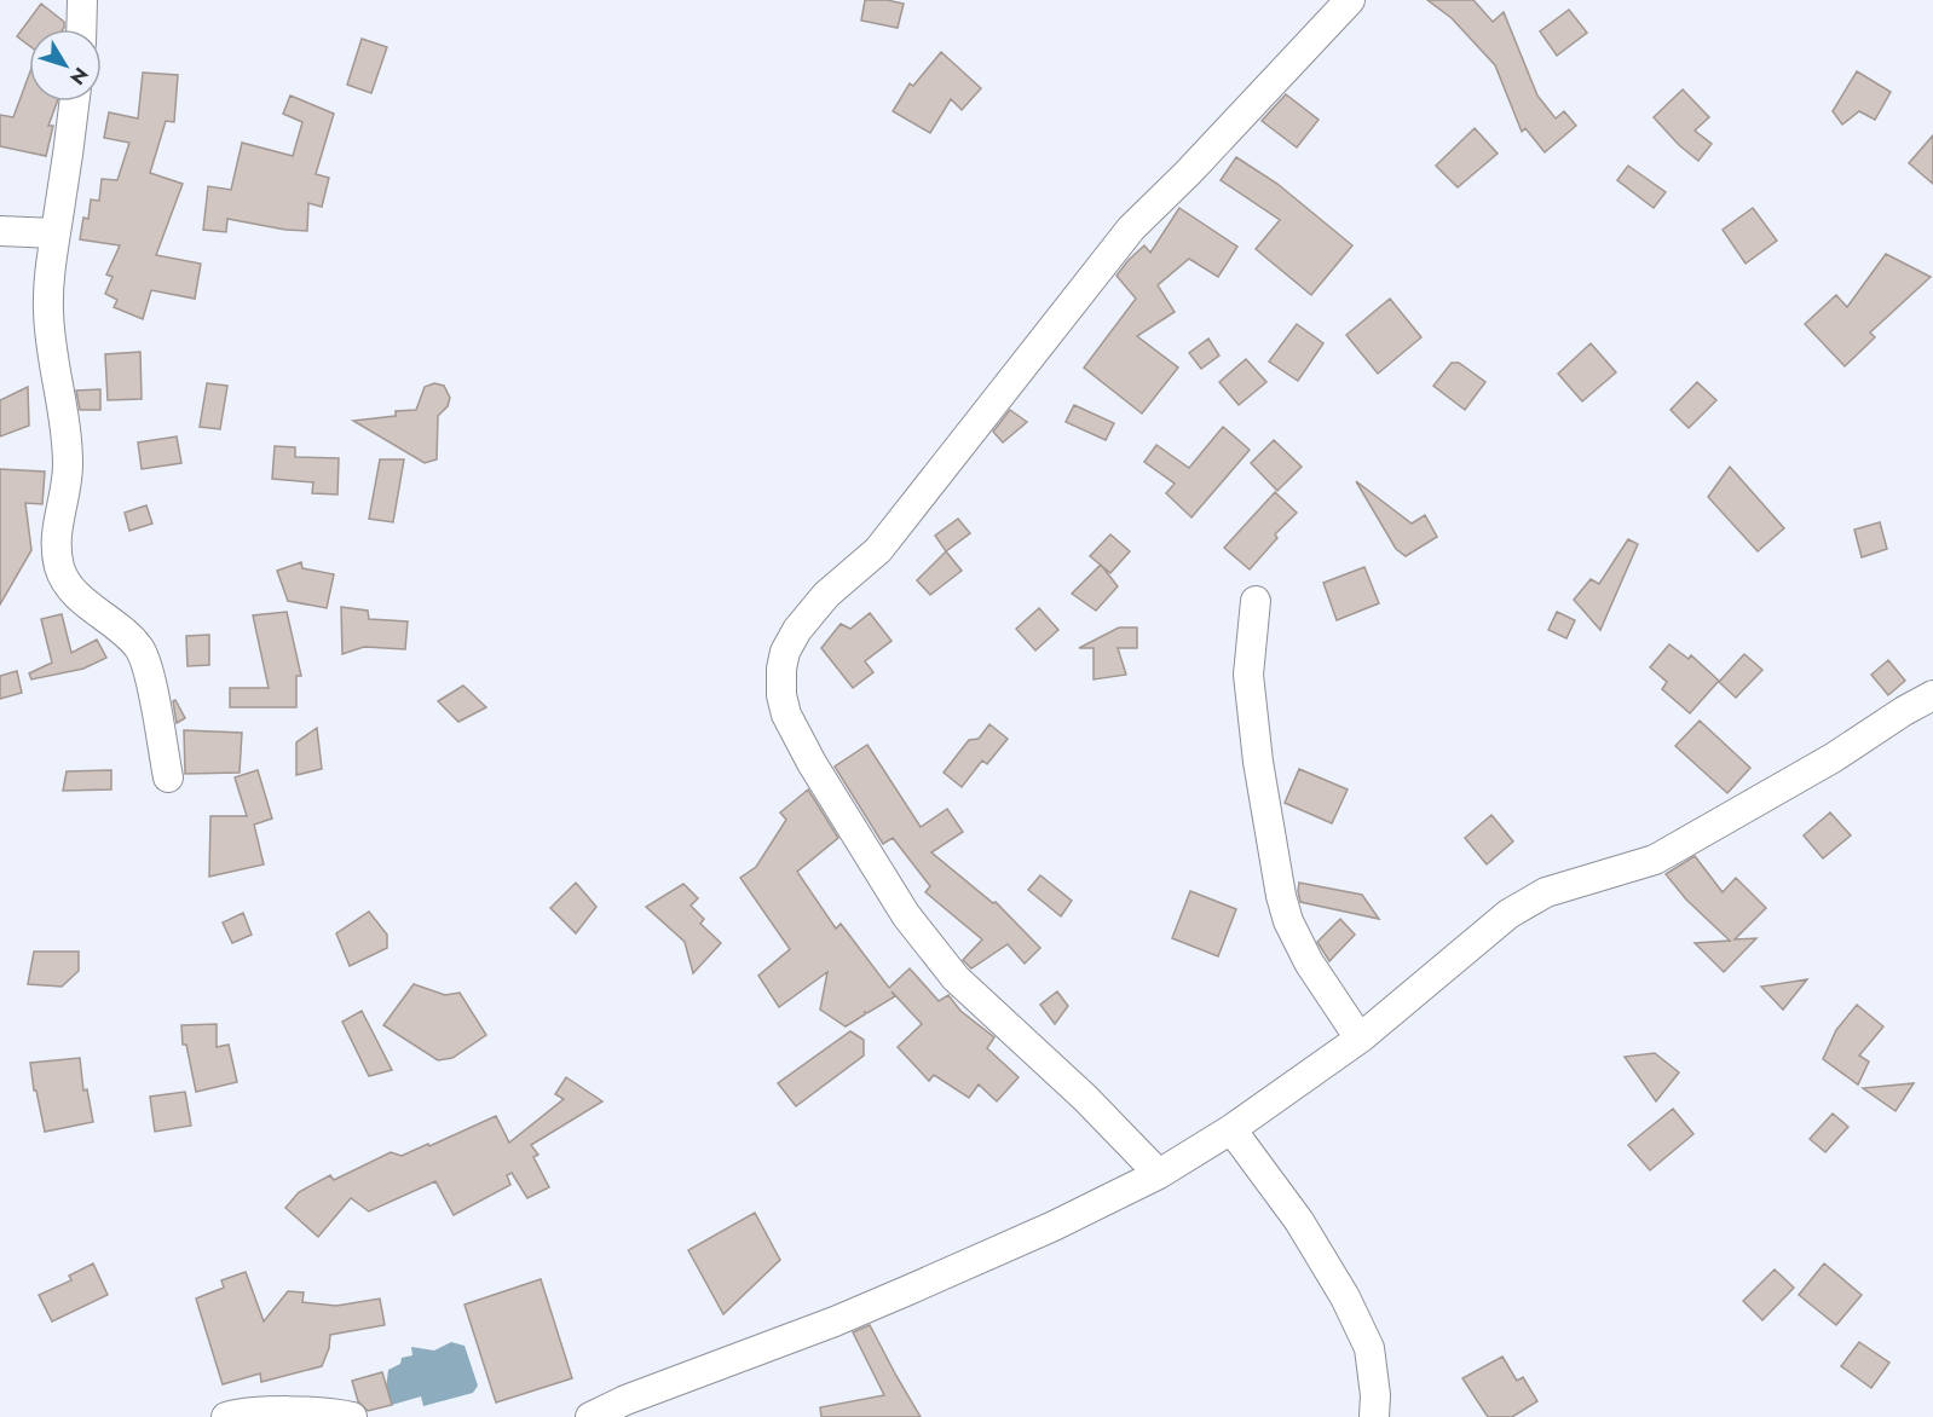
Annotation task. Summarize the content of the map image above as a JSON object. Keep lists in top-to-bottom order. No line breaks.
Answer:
{"north":"bottom right"}
